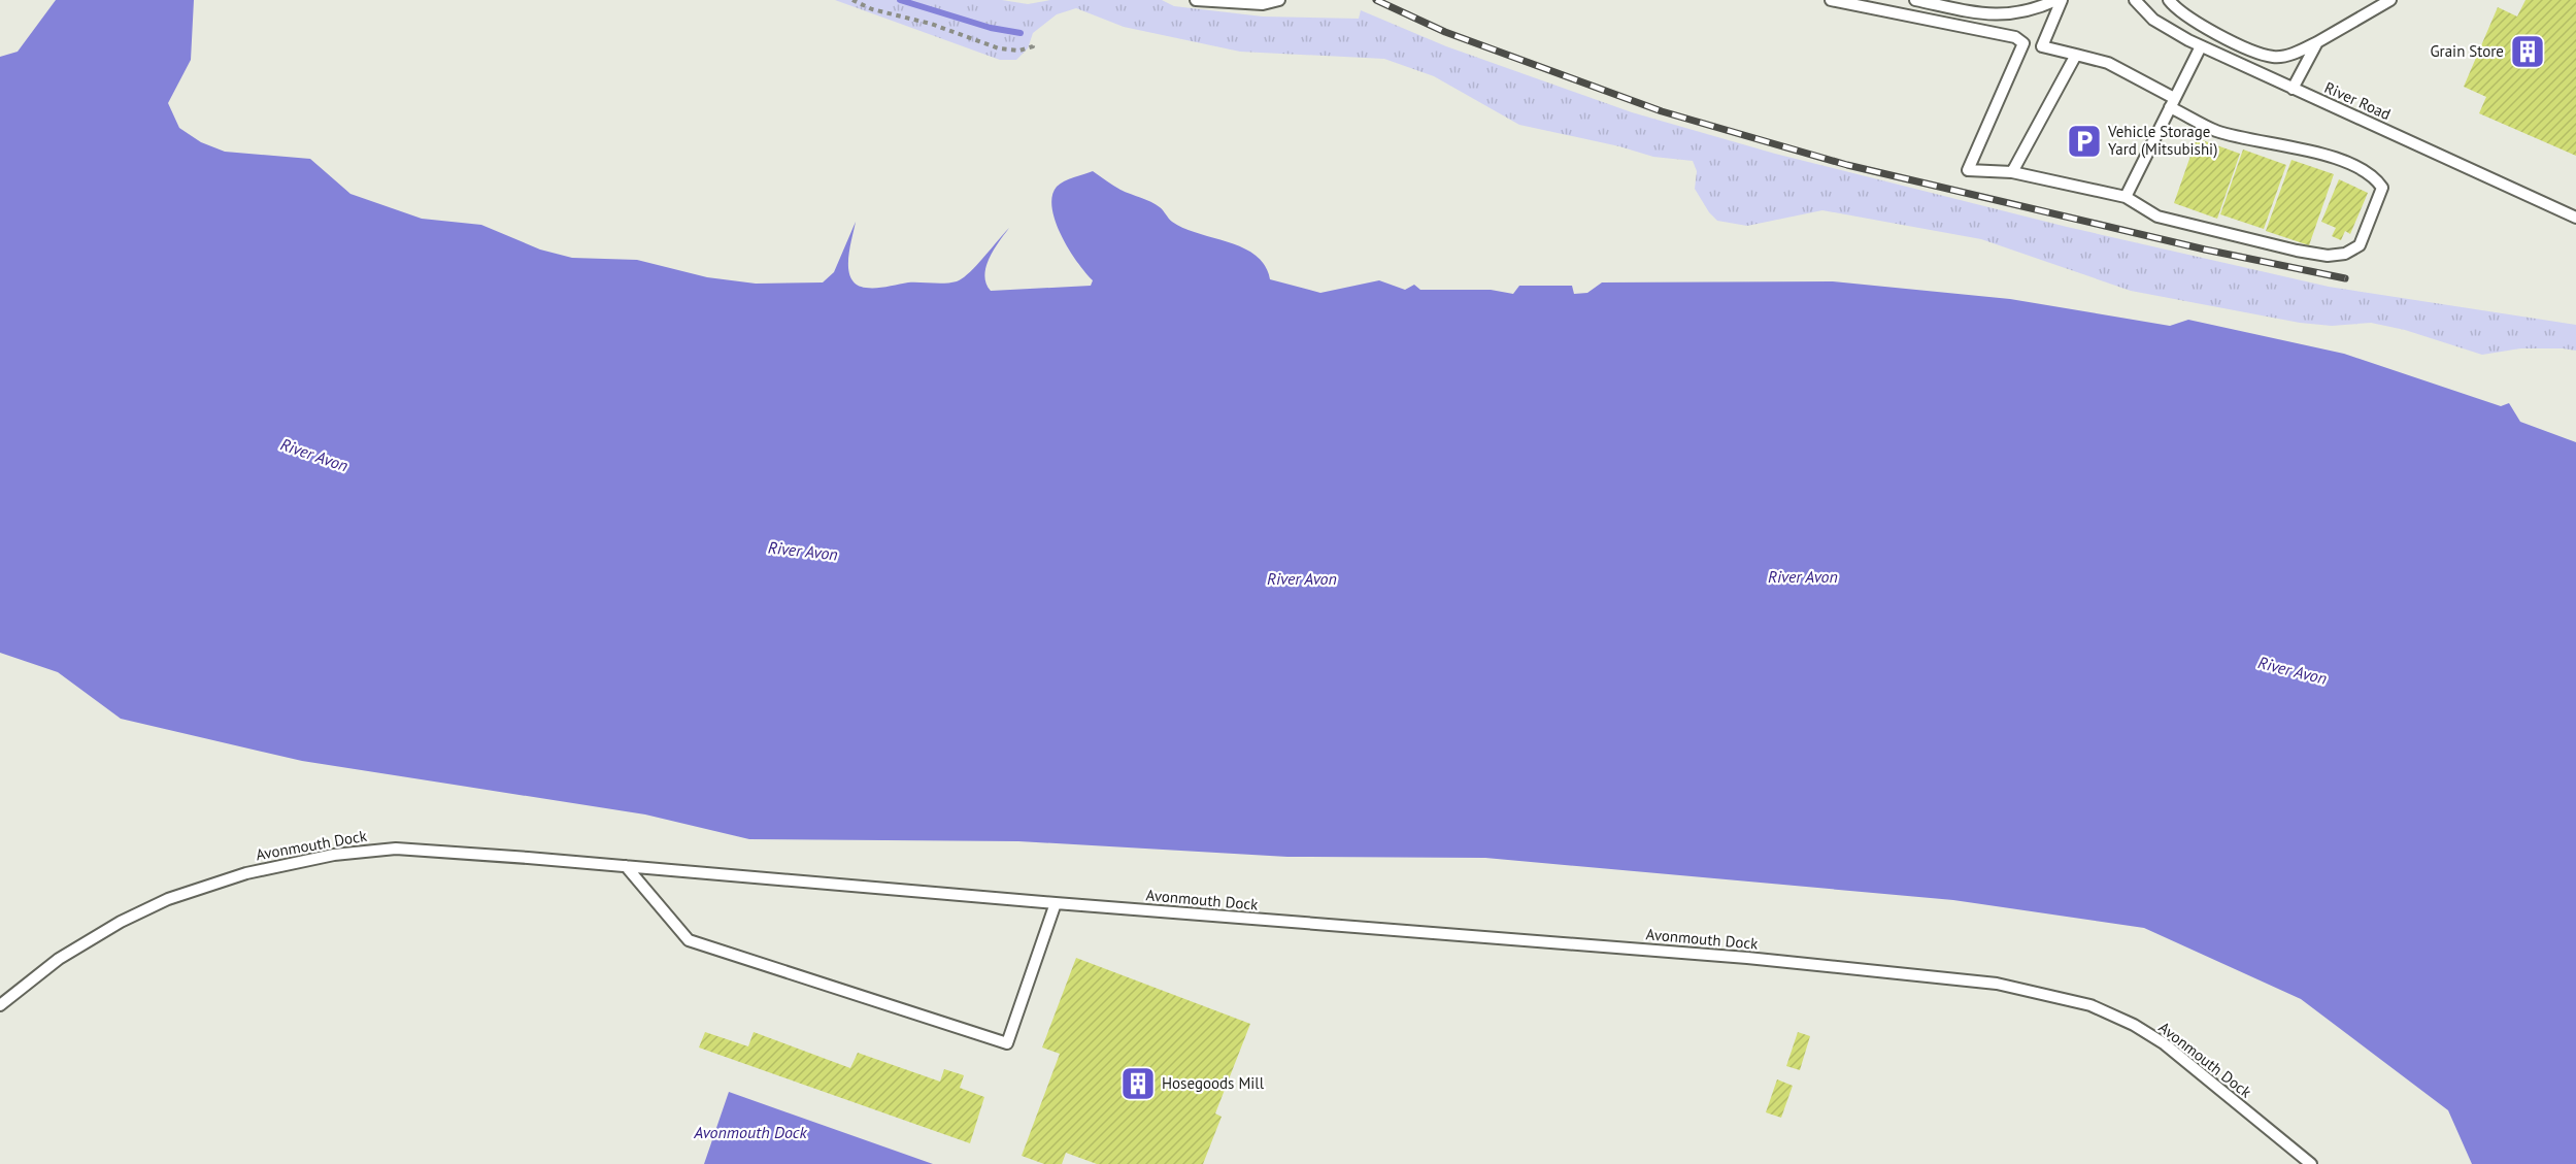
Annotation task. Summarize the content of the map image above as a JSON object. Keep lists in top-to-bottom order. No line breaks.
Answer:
{"streets":{"lane":["River Road","Avonmouth Dock"]},"water":["River Avon","Avonmouth Dock"],"places":{"building":["Grain Store","Hosegoods Mill"],"parking":["Vehicle Storage Yard (Mitsubishi)"]}}
